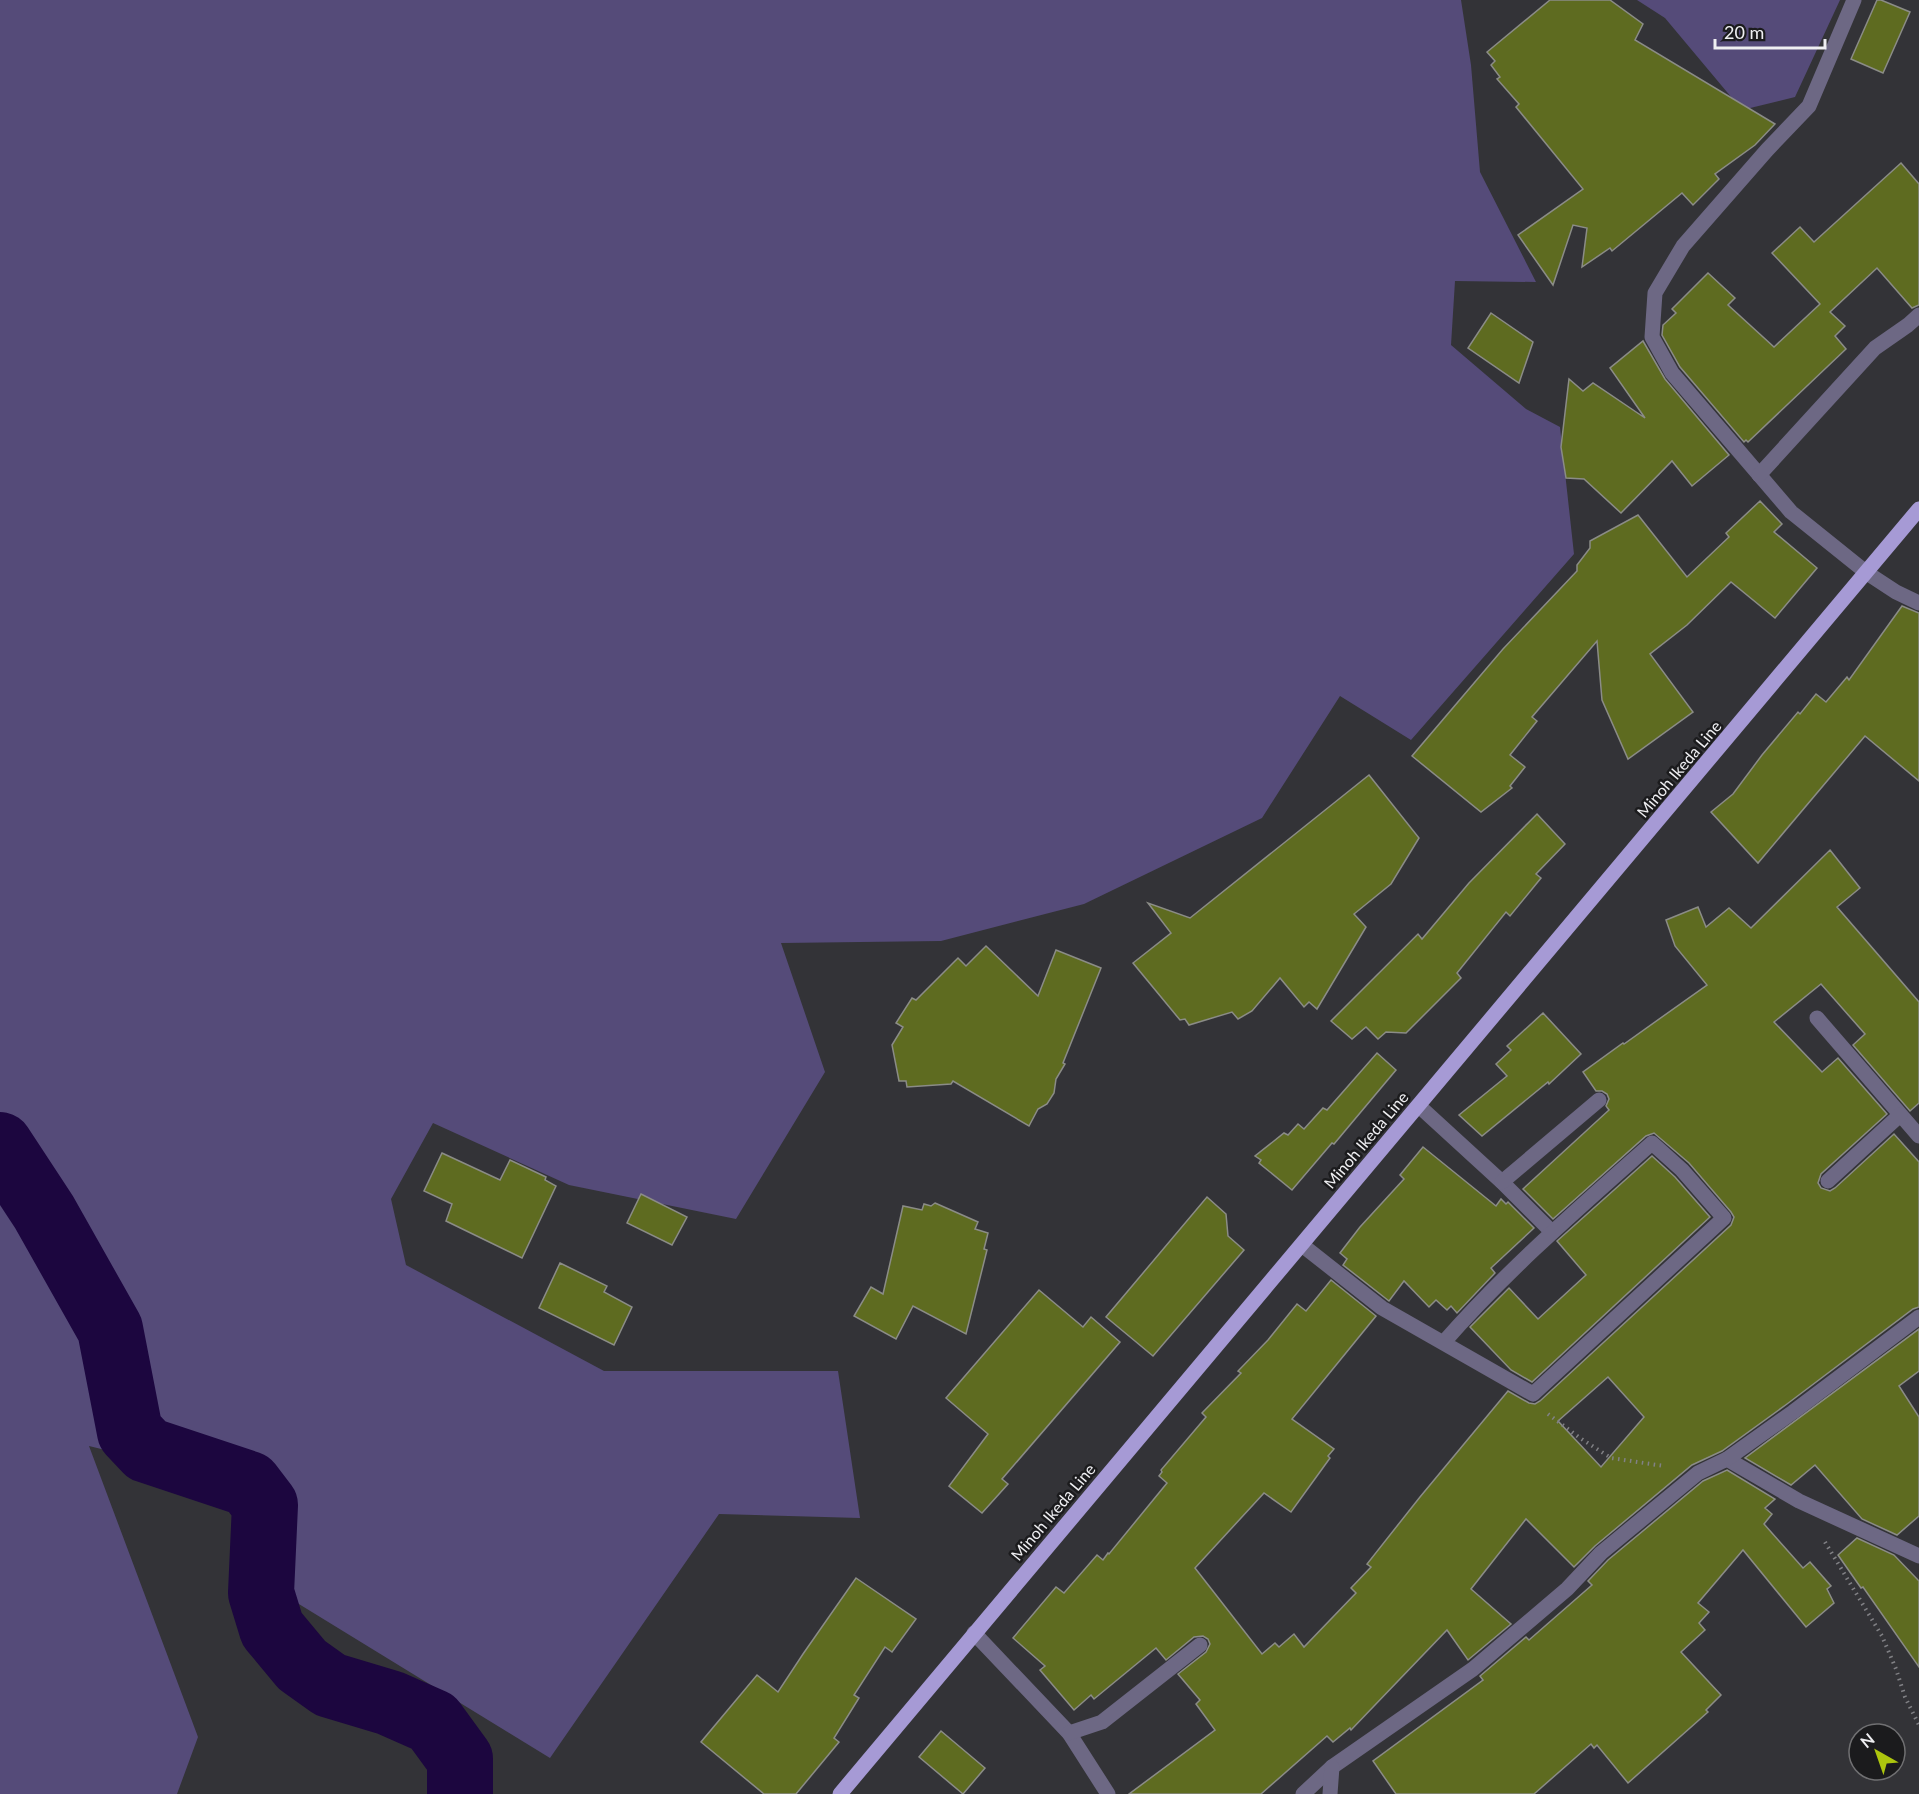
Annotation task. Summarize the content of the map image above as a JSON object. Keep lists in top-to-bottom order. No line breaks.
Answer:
{"streets":{"main road":["Minoh Ikeda Line"]},"scale_bar":"20 m","north":"top left"}
